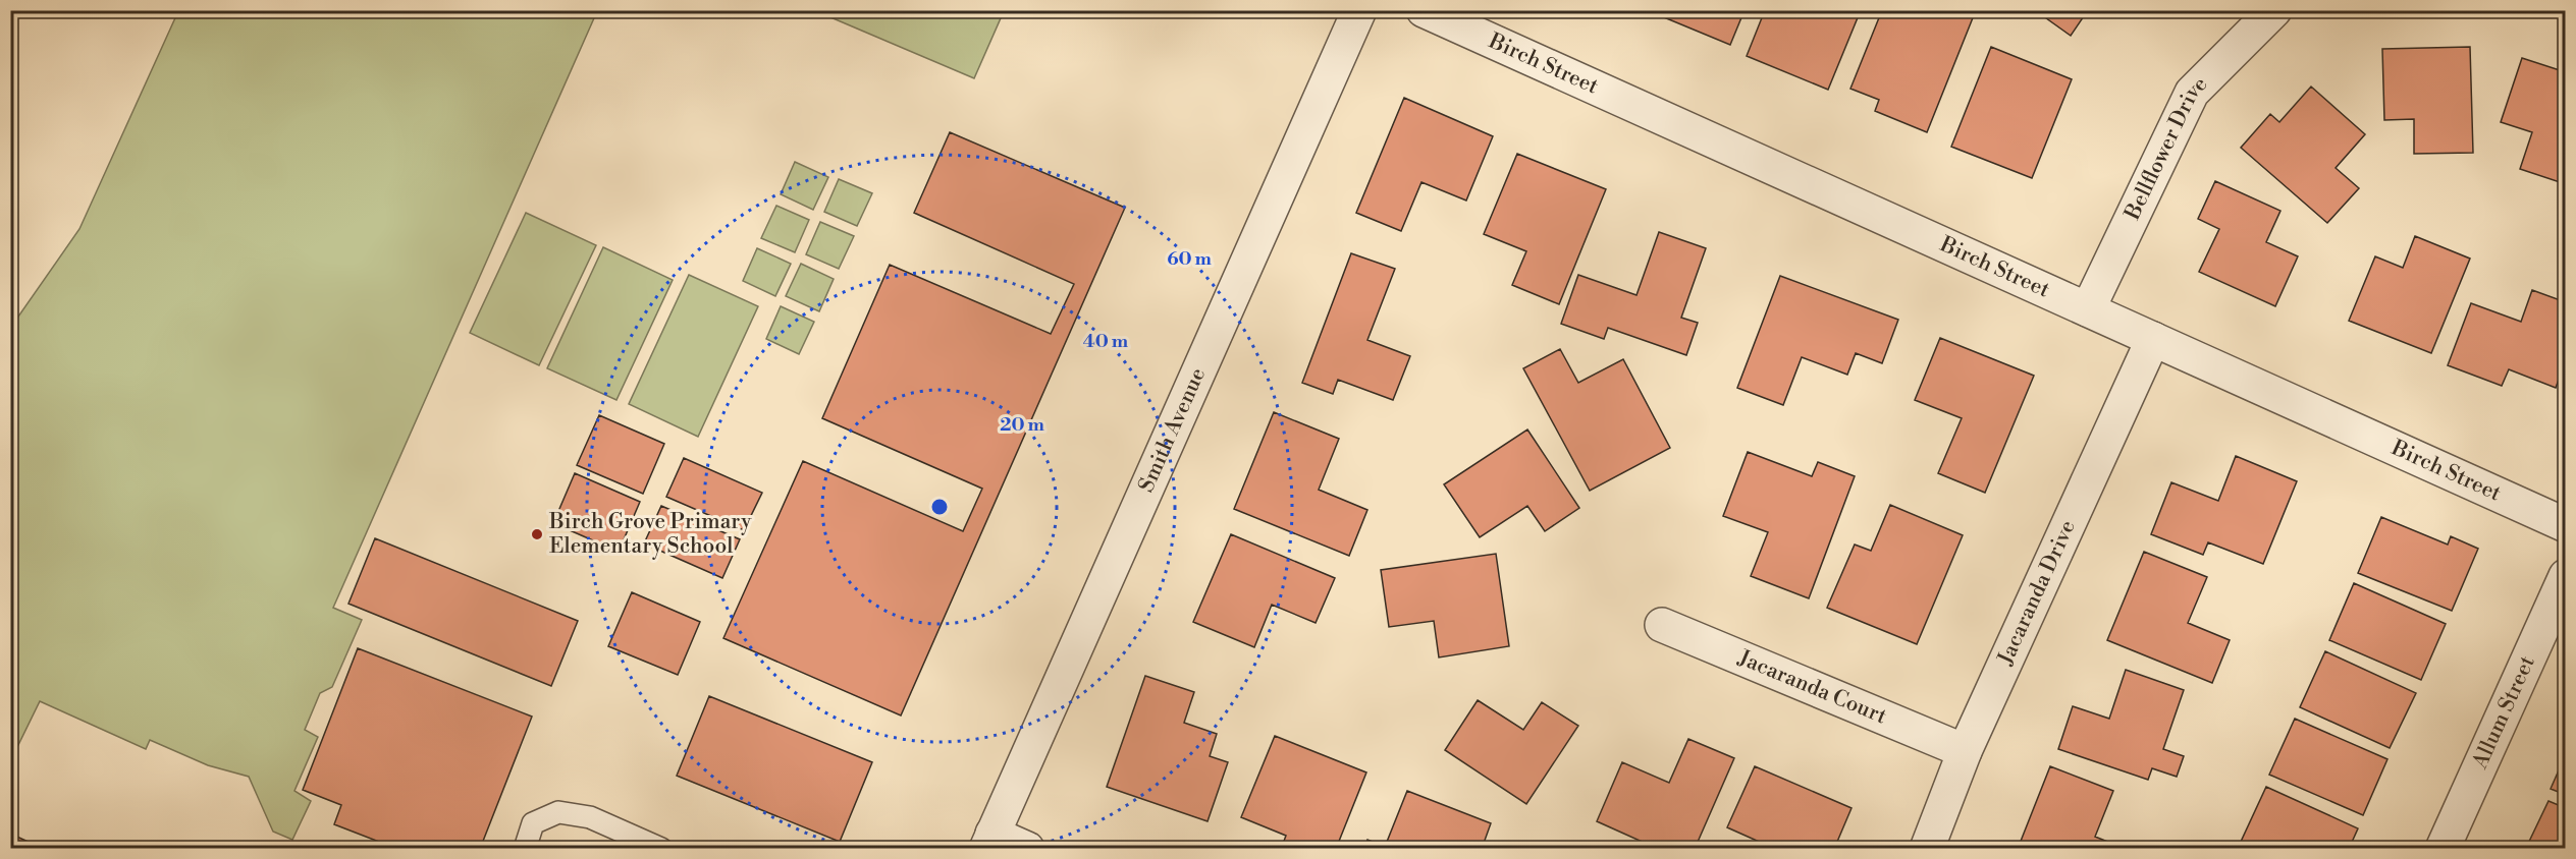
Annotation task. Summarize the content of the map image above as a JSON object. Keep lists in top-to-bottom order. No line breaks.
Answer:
{"streets":{"street":["Birch Street","Bellflower Drive","Smith Avenue","Jacaranda Drive","Jacaranda Court","Allum Street"]},"crossings":[["Birch Street","Bellflower Drive"],["Birch Street","Jacaranda Drive"],["Jacaranda Drive","Jacaranda Court"]],"places":["Birch Grove Primary Elementary School"],"rings":["60 m","40 m","20 m"]}
